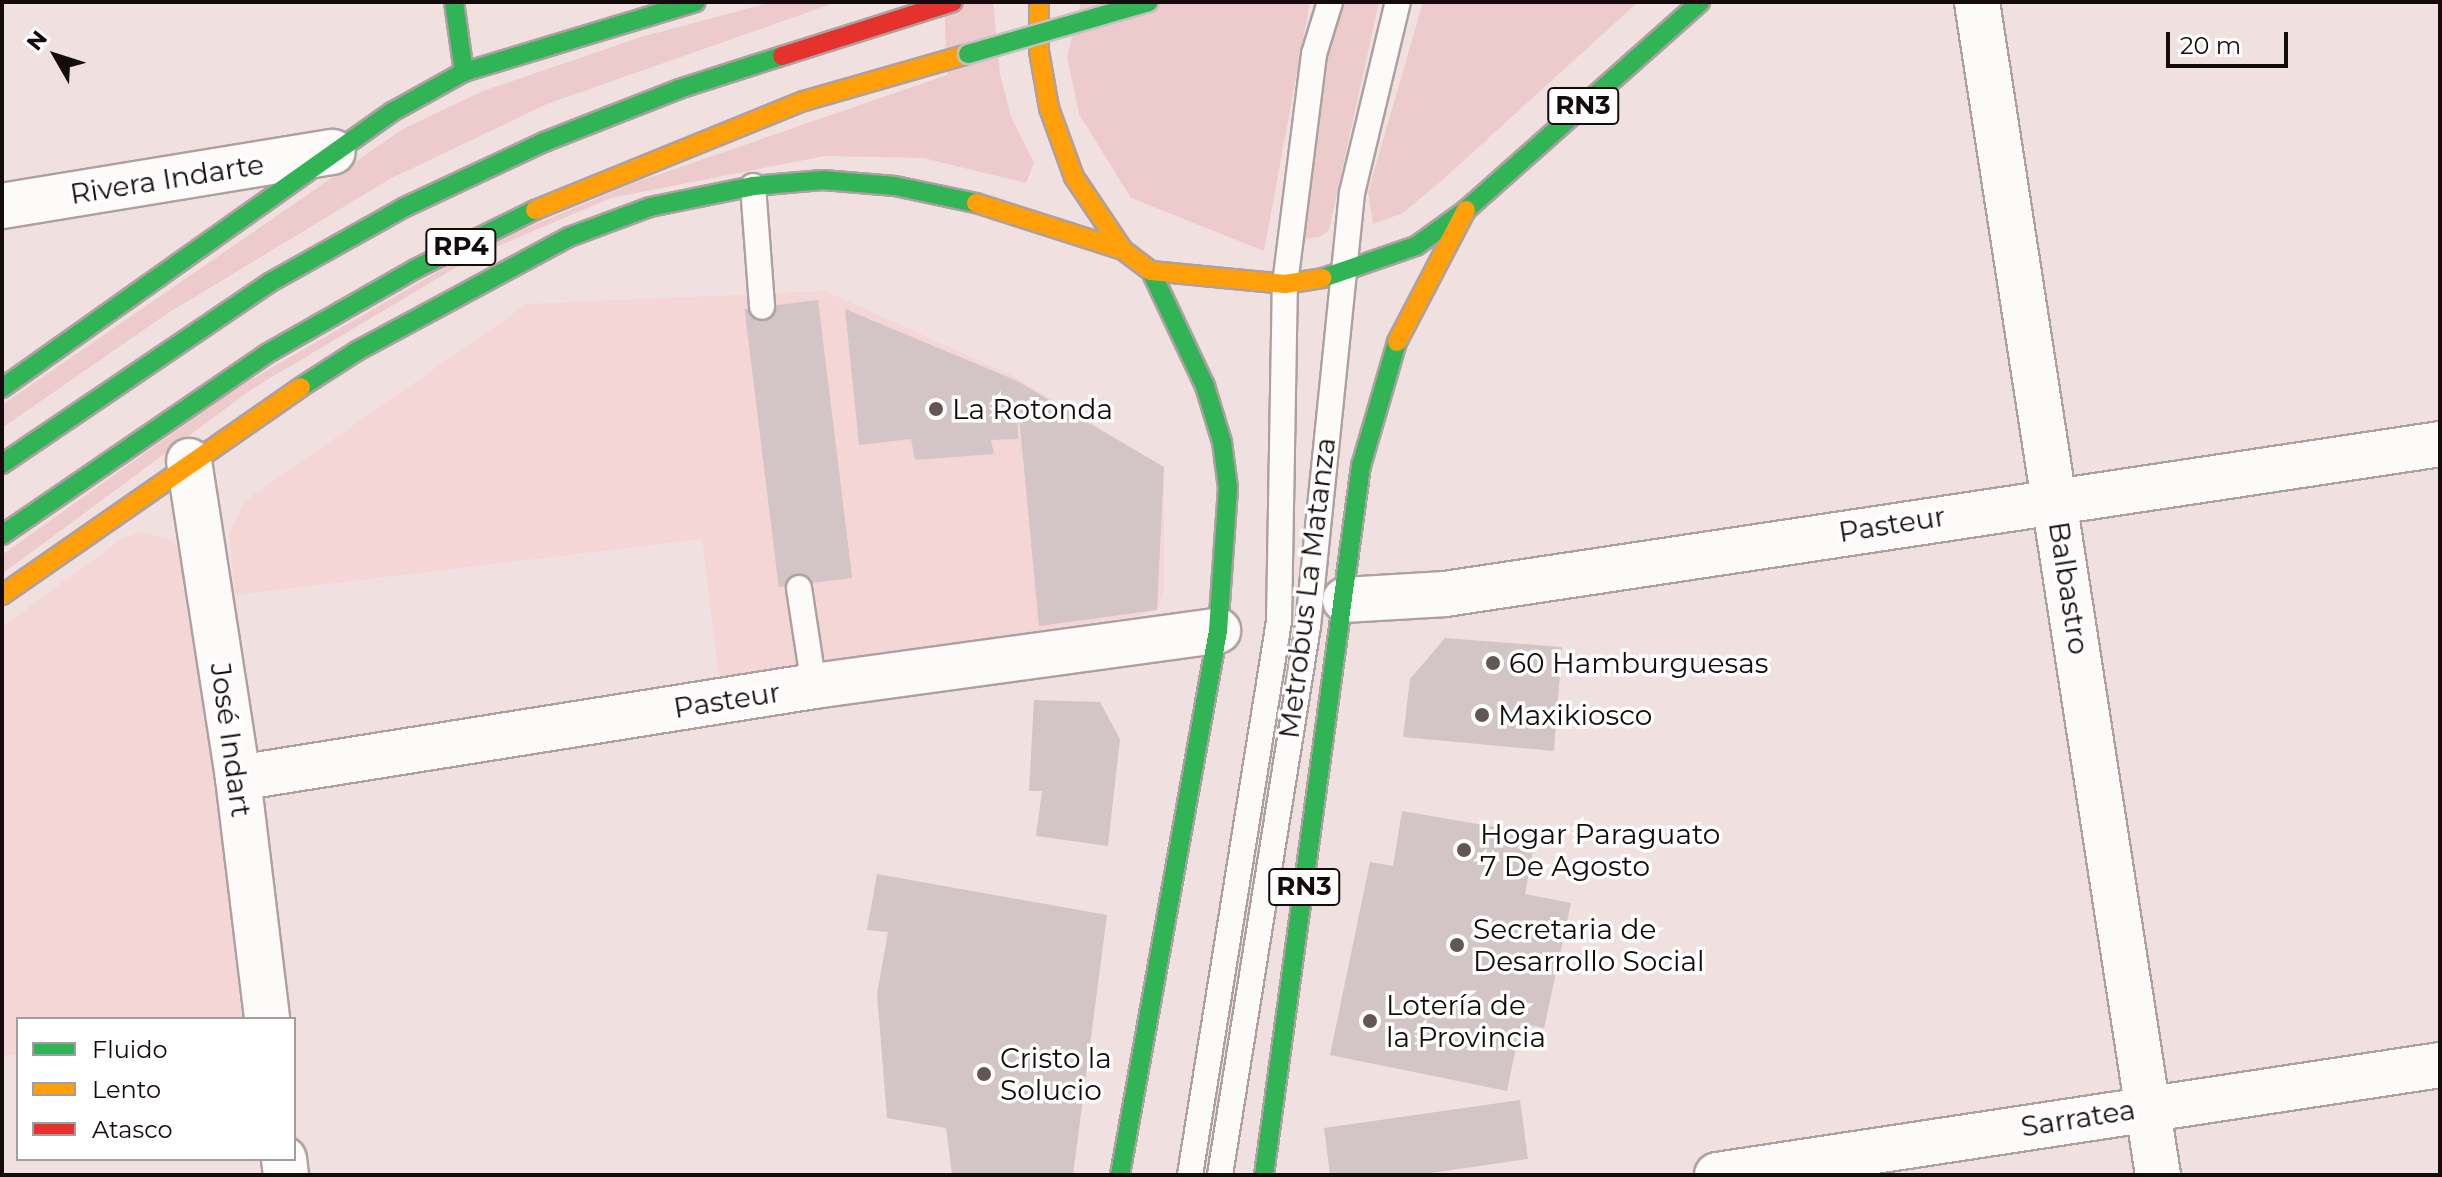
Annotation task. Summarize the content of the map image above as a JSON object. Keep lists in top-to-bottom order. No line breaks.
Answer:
{"streets":{"main road":["RN3","RP4"],"street":["Rivera Indarte","Pasteur","Balbastro","José Indart","Sarratea"],"lane":["Metrobus La Matanza"]},"crossings":[["RN3","Pasteur"],["RN3","Metrobus La Matanza"],["Pasteur","Balbastro"],["Pasteur","José Indart"],["Balbastro","Sarratea"]],"places":["La Rotonda","60 Hamburguesas","Maxikiosco","Hogar Paraguato 7 De Agosto","Secretaria de Desarrollo Social","Lotería de la Provincia","Cristo la Solucio"],"legend":["Fluido","Lento","Atasco"],"scale_bar":"20 m","north":"top left"}
